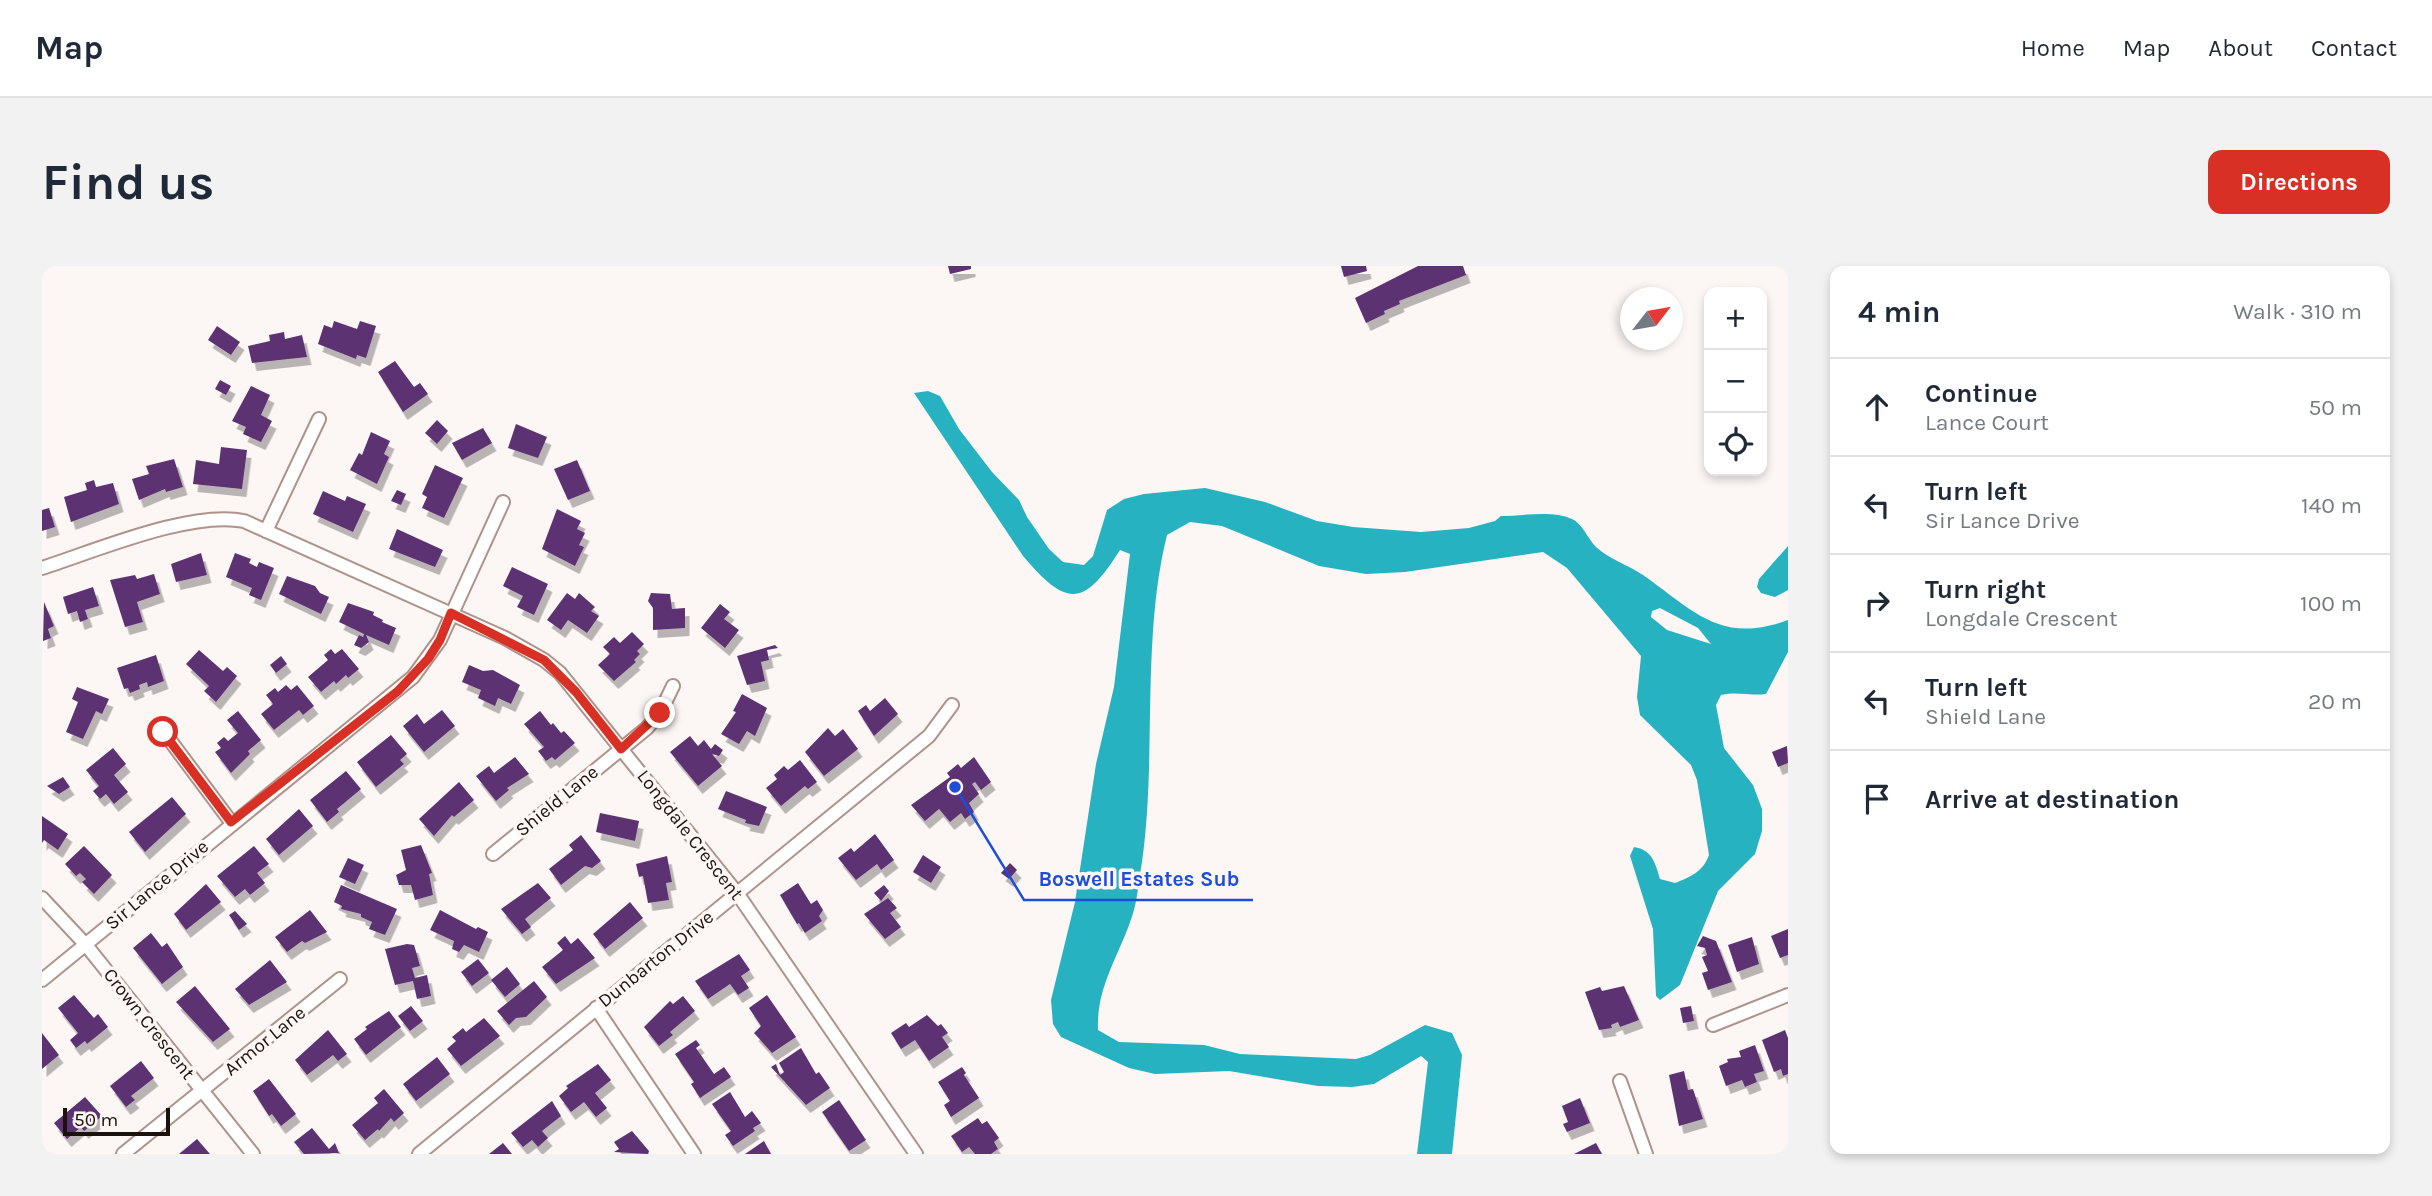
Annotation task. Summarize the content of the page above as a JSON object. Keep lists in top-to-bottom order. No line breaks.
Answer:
{"streets":{"street":["Shield Lane","Longdale Crescent","Sir Lance Drive","Dunbarton Drive","Crown Crescent","Armor Lane"]},"crossings":[["Shield Lane","Longdale Crescent"],["Longdale Crescent","Sir Lance Drive"],["Longdale Crescent","Dunbarton Drive"],["Sir Lance Drive","Crown Crescent"],["Crown Crescent","Armor Lane"]],"places":["Boswell Estates Sub"],"scale_bar":"50 m","north":"top right","page":{"header":"Map","nav":["Home","Map","About","Contact"],"buttons":"Directions","title":"Find us","heading":["4 min","Walk · 310 m"],"map_buttons":["+","−"],"list":[["Continue","Lance Court","50 m"],["Turn left","Sir Lance Drive","140 m"],["Turn right","Longdale Crescent","100 m"],["Turn left","Shield Lane","20 m"],"Arrive at destination"],"scale":"50 m"}}
